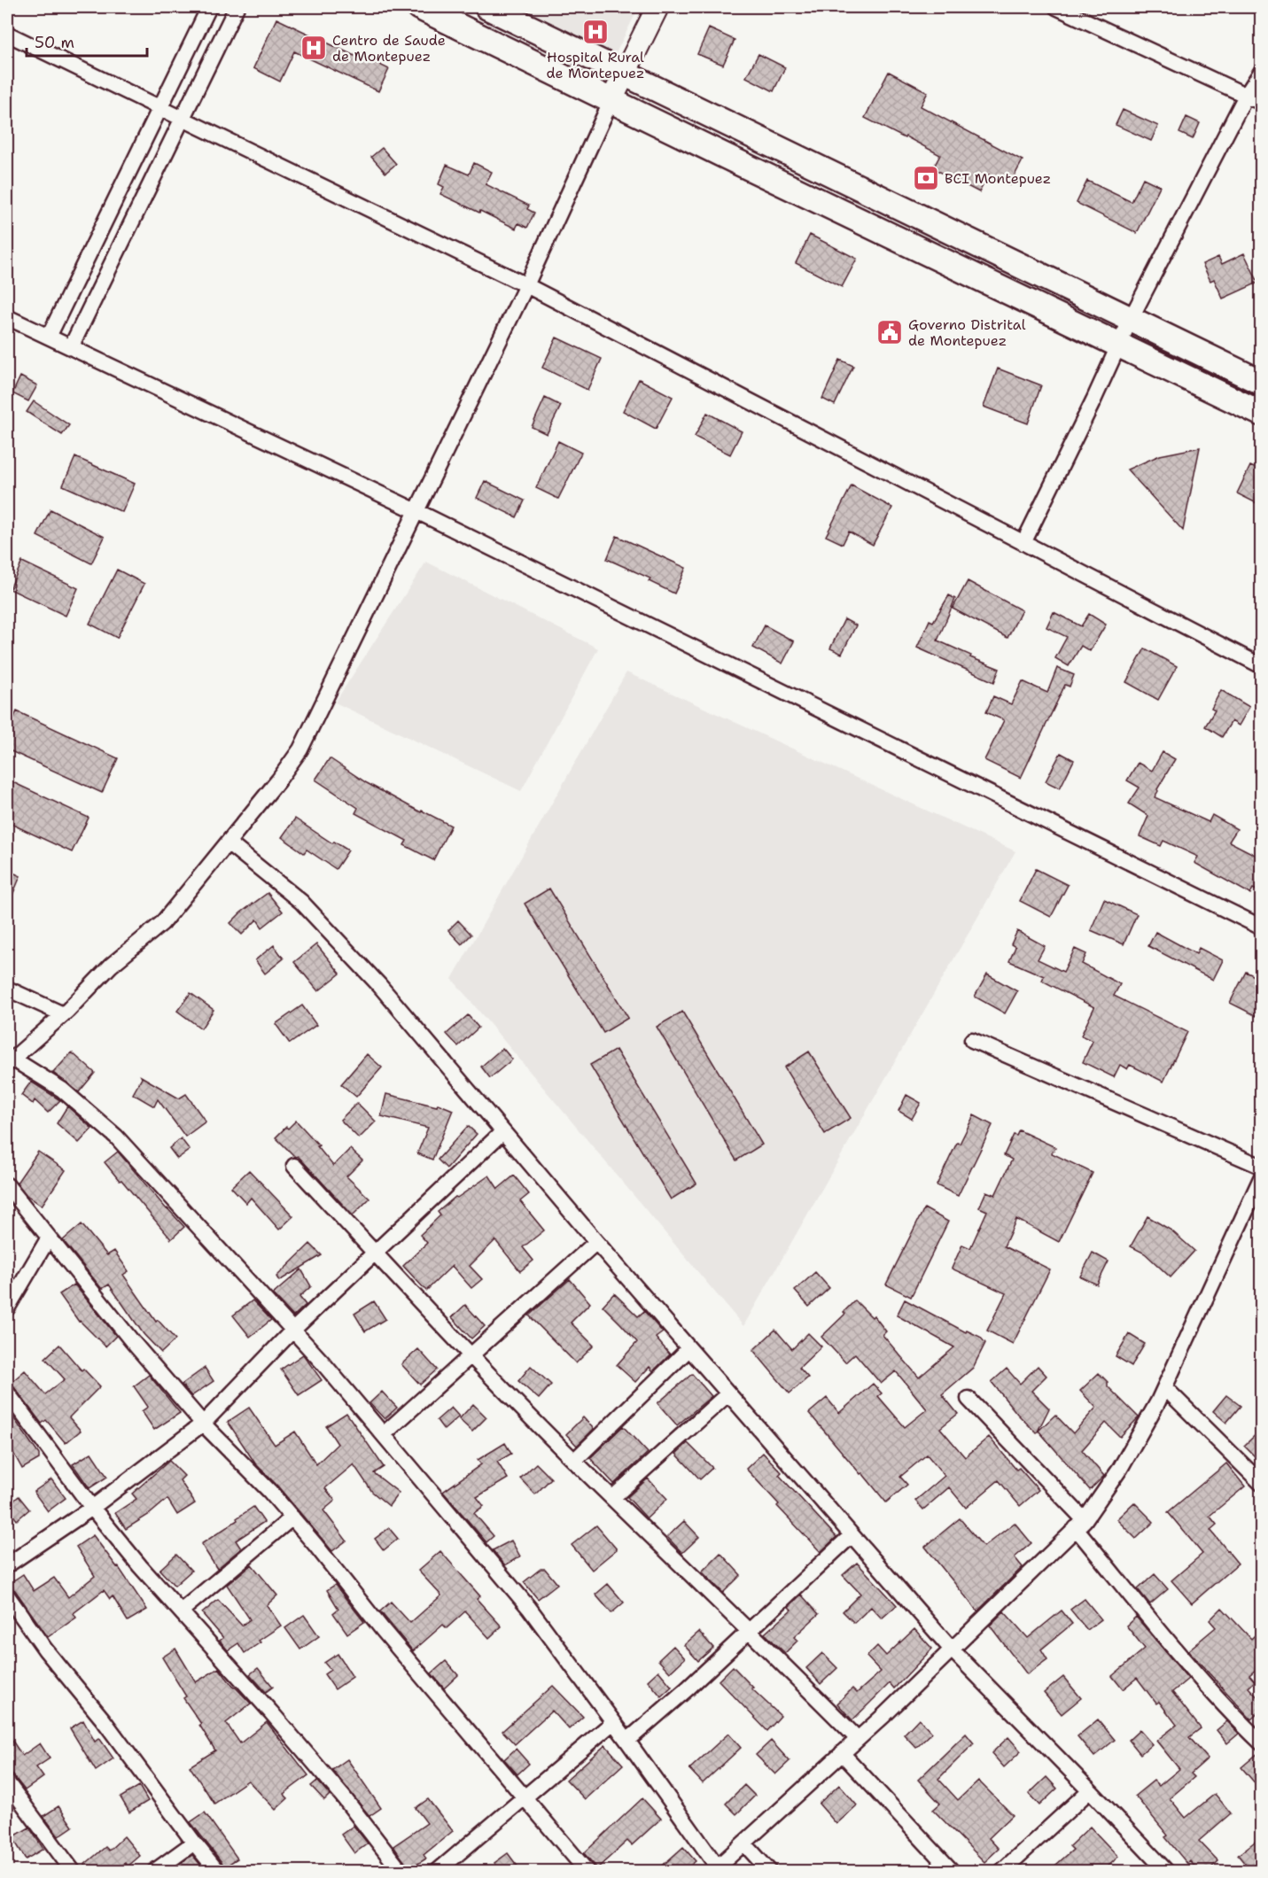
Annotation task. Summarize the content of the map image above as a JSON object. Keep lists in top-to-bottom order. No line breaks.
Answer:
{"places":{"hospital":["Hospital Rural de Montepuez","Centro de Saude de Montepuez"],"bank":["BCI Montepuez"],"public building":["Governo Distrital de Montepuez"]},"scale_bar":"50 m"}
